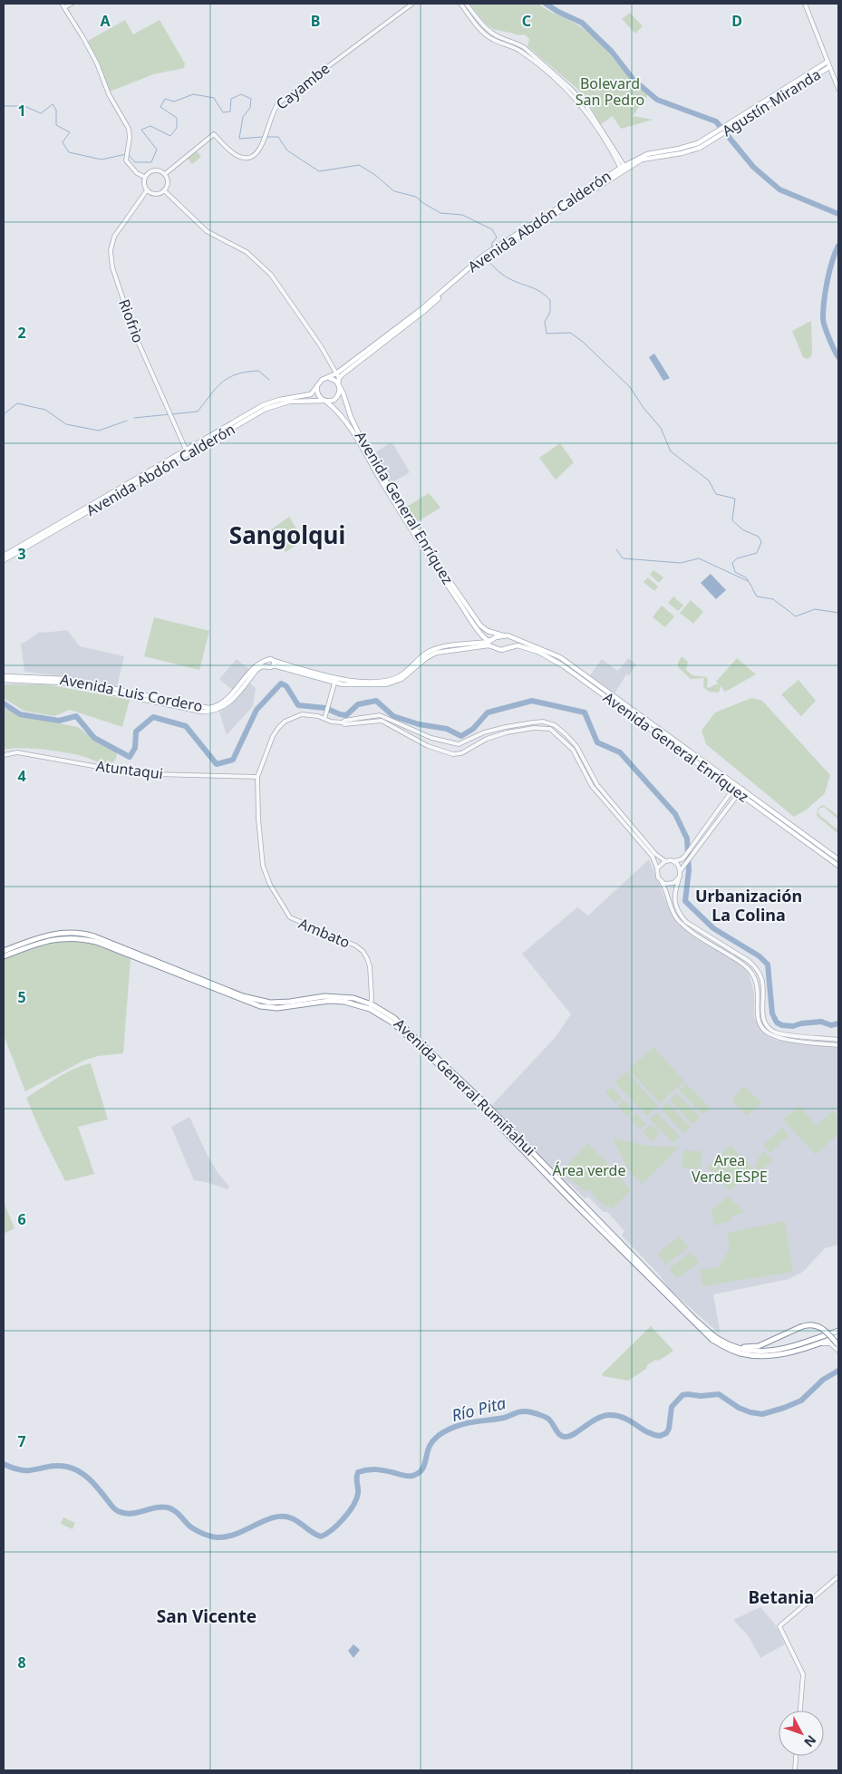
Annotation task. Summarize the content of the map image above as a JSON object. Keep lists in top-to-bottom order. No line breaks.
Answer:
{"streets":{"highway":["Avenida General Rumiñahui"],"main road":["Agustín Miranda","Avenida Abdón Calderón","Avenida General Enríquez","Avenida Luis Cordero"],"street":["Cayambe","Riofrìo","Atuntaqui","Ambato"]},"crossings":[["Cayambe","Riofrìo"],["Agustín Miranda","Avenida Abdón Calderón"],["Avenida Abdón Calderón","Riofrìo"],["Avenida Abdón Calderón","Avenida General Enríquez"],["Atuntaqui","Ambato"],["Ambato","Avenida General Rumiñahui"]],"districts":["Sangolqui","Urbanización La Colina","Betania","San Vicente"],"water":["Río Pita"],"parks":["Bolevard San Pedro","Area Verde ESPE","Área verde"],"north":"bottom right","grid":{"columns":["A","B","C","D"],"rows":["1","2","3","4","5","6","7","8"]}}
